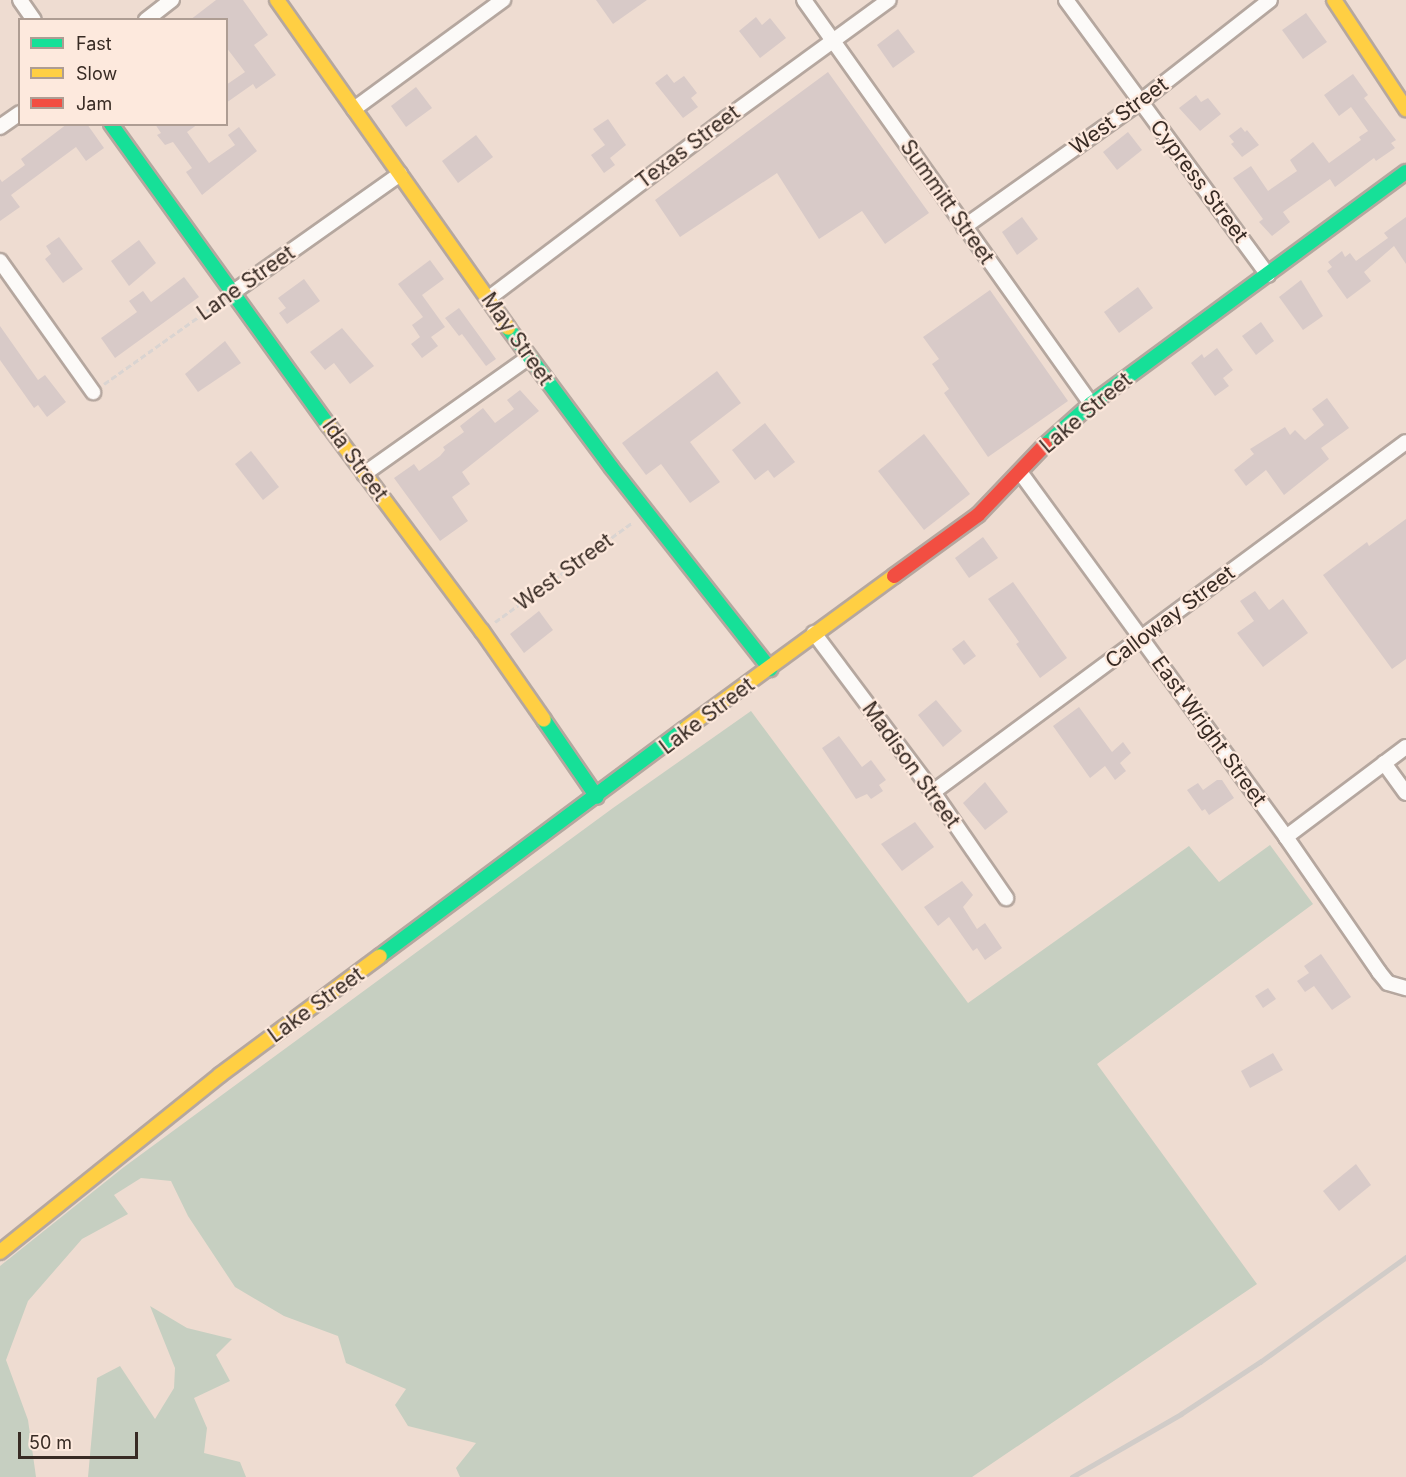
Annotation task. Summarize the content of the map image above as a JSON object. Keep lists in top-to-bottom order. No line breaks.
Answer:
{"streets":{"street":["West Street","Texas Street","Cypress Street","Summitt Street","Lane Street","May Street","Lake Street","Ida Street","Calloway Street","East Wright Street","Madison Street"]},"crossings":[["West Street","Cypress Street"],["West Street","Summitt Street"],["West Street","May Street"],["West Street","Ida Street"],["Texas Street","Summitt Street"],["Texas Street","May Street"],["Cypress Street","Lake Street"],["Summitt Street","Lake Street"],["Lane Street","May Street"],["Lane Street","Ida Street"],["May Street","Lake Street"],["Lake Street","Ida Street"],["Lake Street","East Wright Street"],["Lake Street","Madison Street"],["Calloway Street","East Wright Street"],["Calloway Street","Madison Street"]],"legend":["Fast","Slow","Jam"],"scale_bar":"50 m"}
